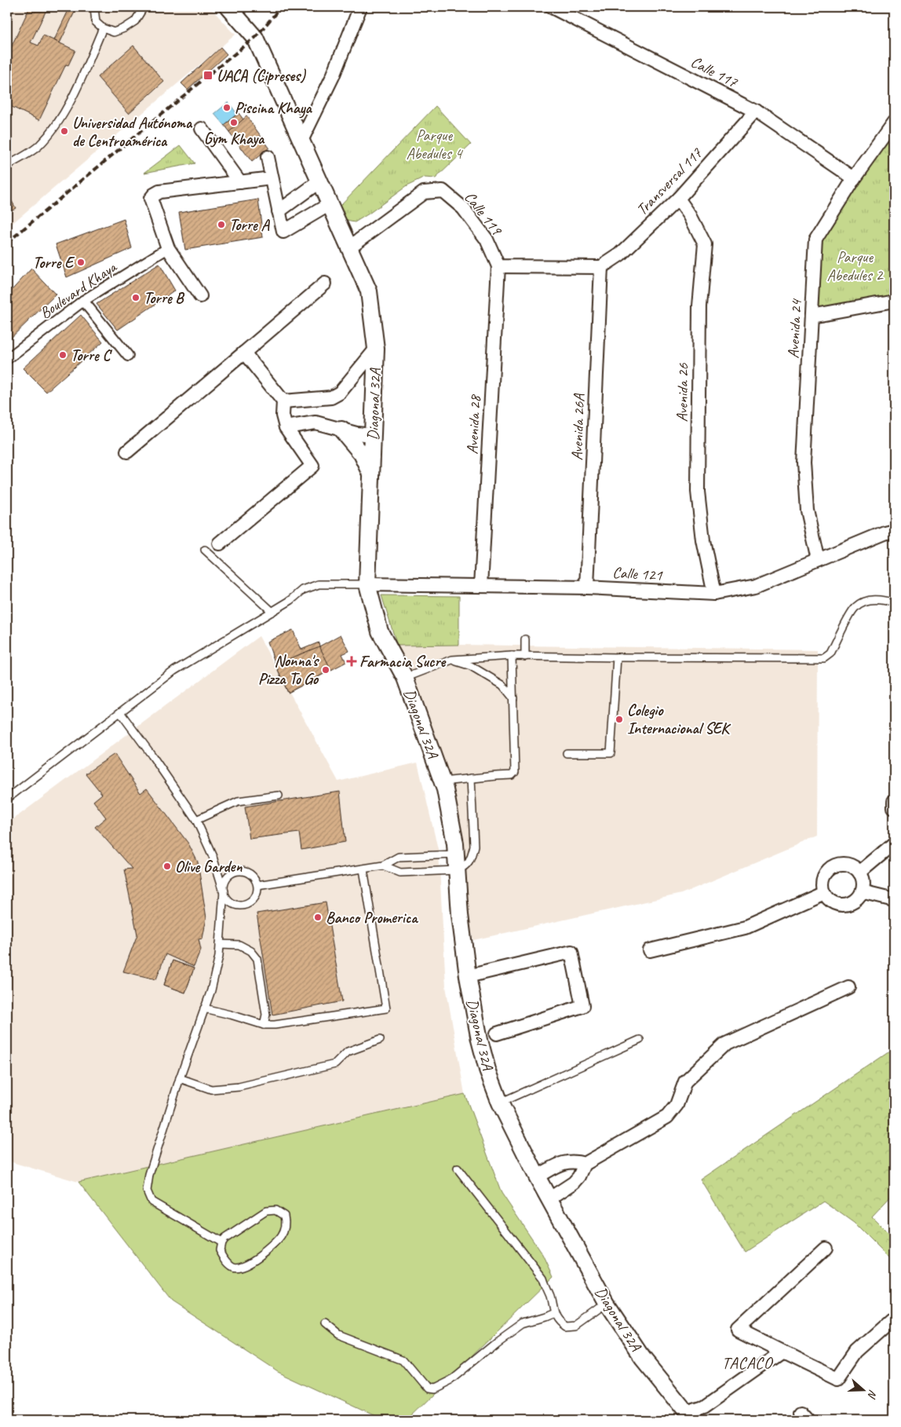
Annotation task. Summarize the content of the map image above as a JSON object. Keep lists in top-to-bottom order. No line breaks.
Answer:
{"streets":{"street":["Calle 117","Transversal 117","Calle 119","Boulevard Khaya","Avenida 24","Avenida 26","Diagonal 32A","Avenida 28","Avenida 26A","Calle 121"]},"crossings":[["Calle 117","Transversal 117"],["Calle 117","Avenida 24"],["Transversal 117","Avenida 26"],["Transversal 117","Avenida 26A"],["Calle 119","Diagonal 32A"],["Calle 119","Avenida 28"],["Avenida 24","Calle 121"],["Avenida 26","Calle 121"],["Diagonal 32A","Calle 121"],["Avenida 28","Calle 121"],["Avenida 26A","Calle 121"]],"districts":["TACACO"],"parks":["Parque Abedules 4","Parque Abedules 2"],"places":{"transit":["UACA (Cipreses)"],"other":["Piscina Khaya","Gym Khaya","Universidad Autónoma de Centroamérica","Torre A","Torre E","Torre B","Torre C","Nonna's Pizza To Go","Colegio Internacional SEK","Olive Garden","Banco Promerica"],"health":["Farmacia Sucre"]},"north":"right"}
